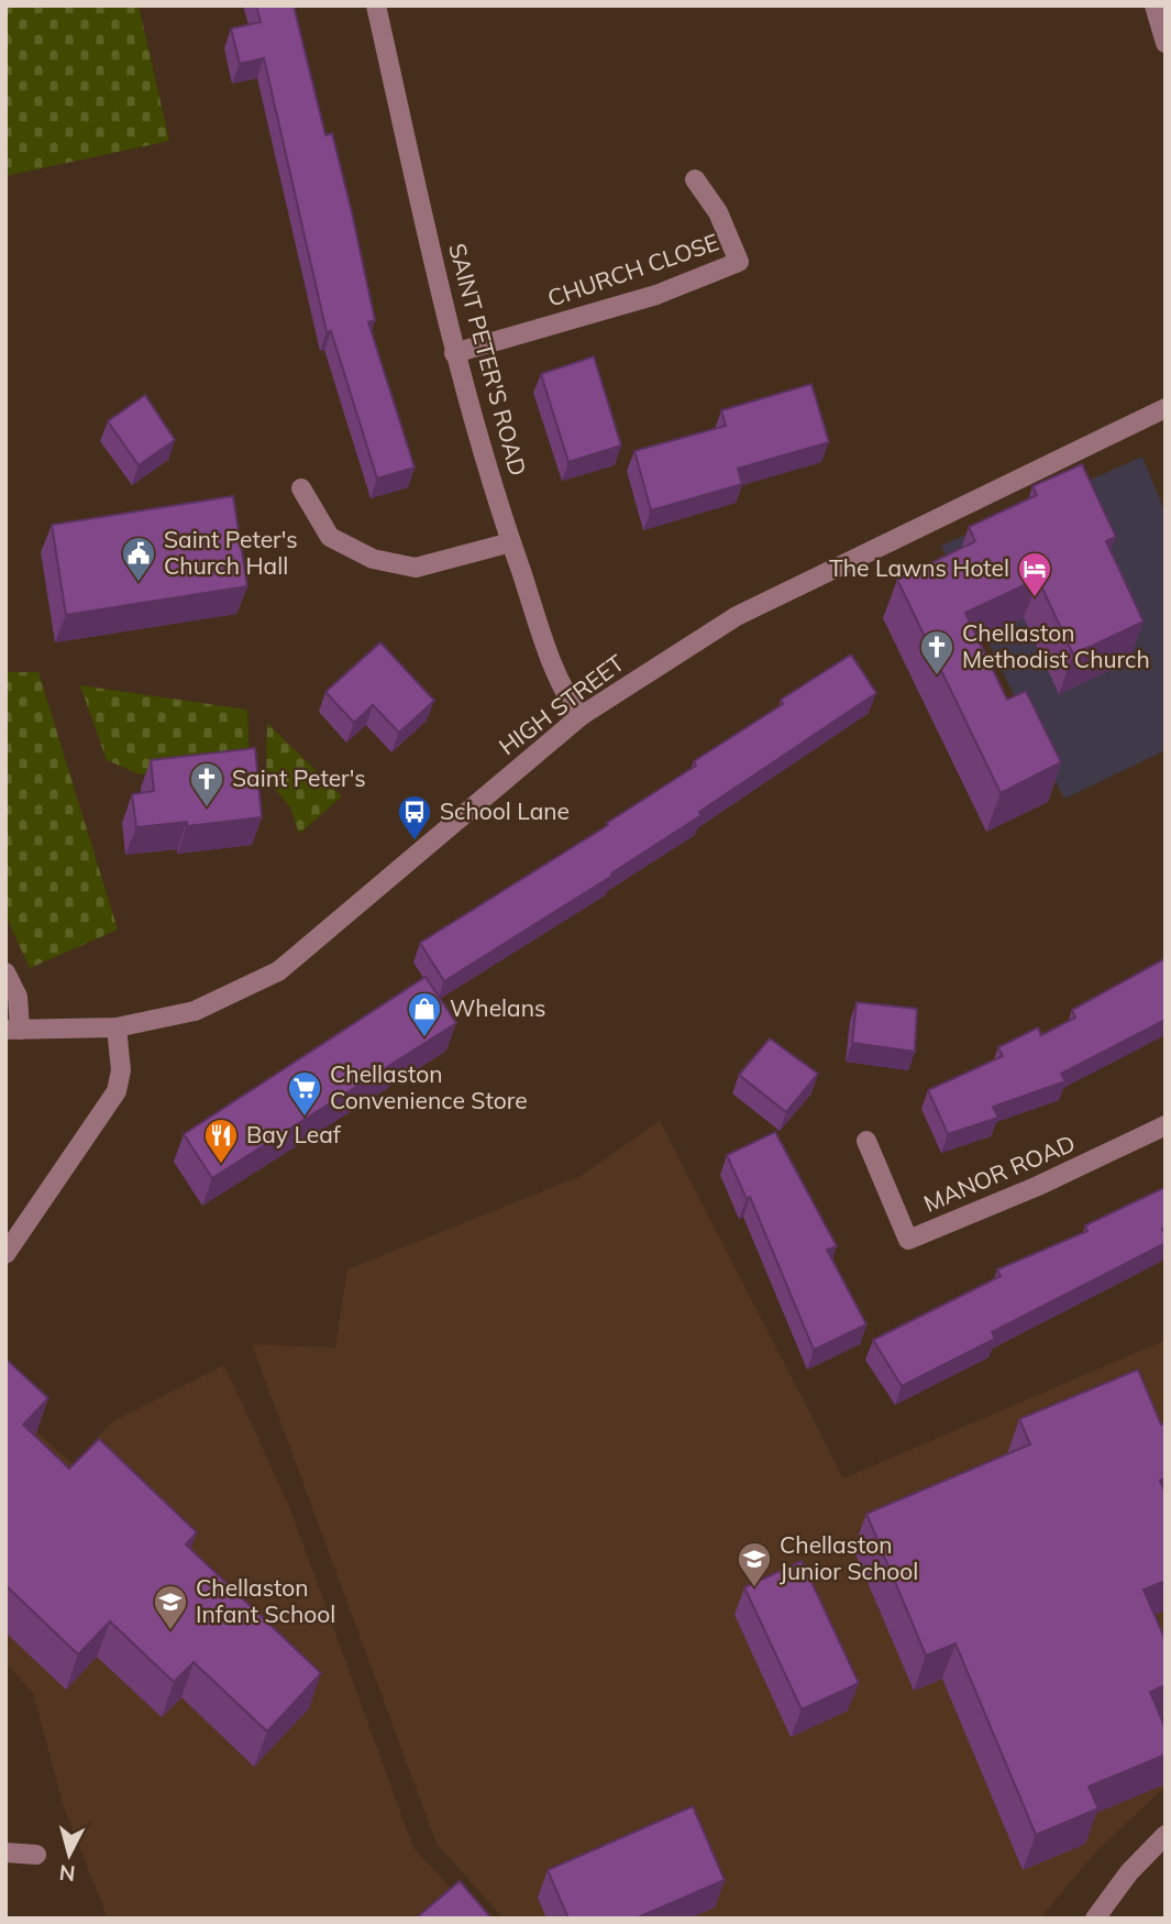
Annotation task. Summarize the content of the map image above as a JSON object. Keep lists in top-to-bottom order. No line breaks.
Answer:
{"streets":{"street":["CHURCH CLOSE","SAINT PETER'S ROAD","HIGH STREET","MANOR ROAD"]},"crossings":[["CHURCH CLOSE","SAINT PETER'S ROAD"],["SAINT PETER'S ROAD","HIGH STREET"]],"places":{"public building":["Saint Peter's Church Hall"],"hotel":["The Lawns Hotel"],"church":["Chellaston Methodist Church","Saint Peter's"],"bus stop":["School Lane"],"shop":["Whelans"],"supermarket":["Chellaston Convenience Store"],"restaurant":["Bay Leaf"],"school or university":["Chellaston Junior School","Chellaston Infant School"]},"north":"bottom"}
